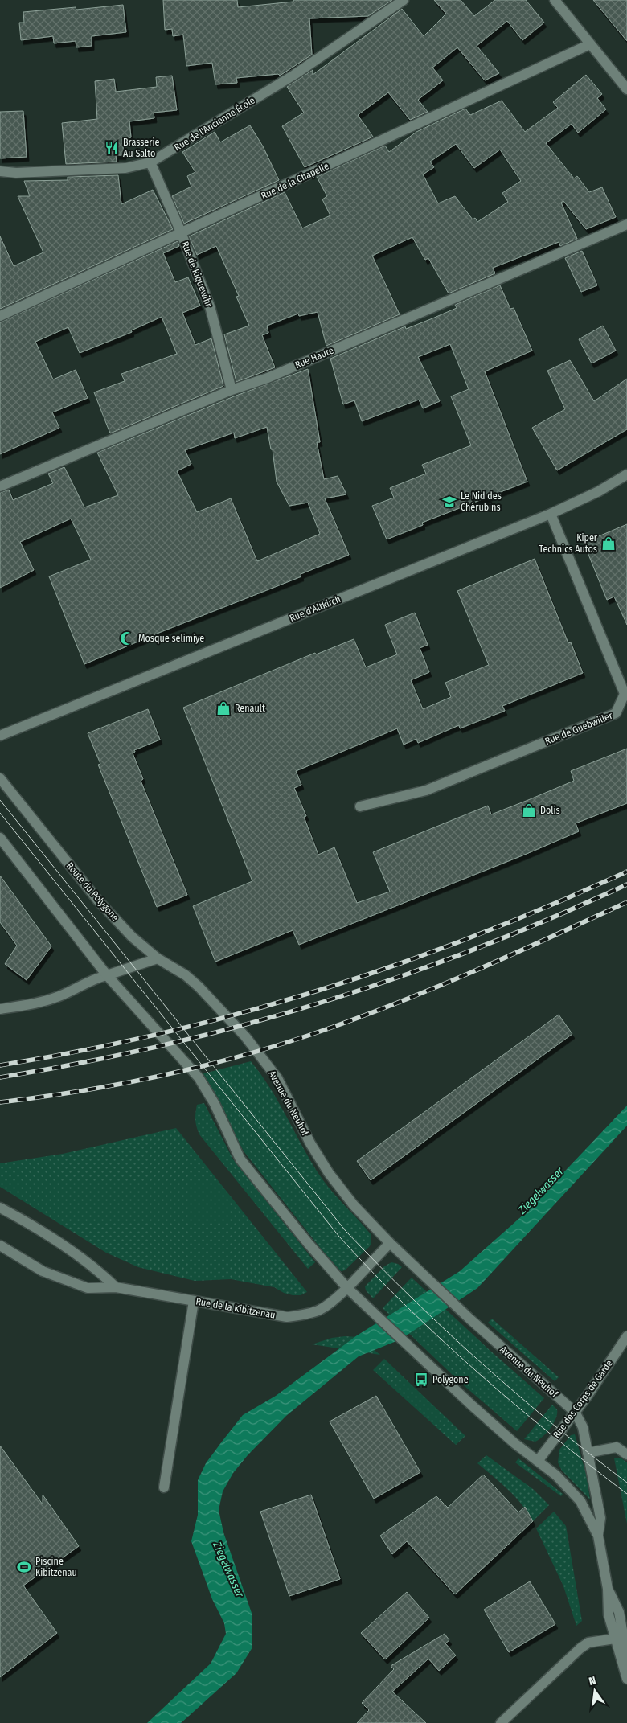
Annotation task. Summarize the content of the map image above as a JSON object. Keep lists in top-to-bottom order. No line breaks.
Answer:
{"streets":{"street":["Rue de l'Ancienne École","Rue de la Chapelle","Rue de Riquewihr","Rue Haute","Rue d'Altkirch","Rue de Guebwiller","Route du Polygone","Avenue du Neuhof","Rue de la Kibitzenau","Rue des Corps de Garde"]},"crossings":[["Rue de l'Ancienne École","Rue de Riquewihr"],["Rue de la Chapelle","Rue de Riquewihr"],["Rue de Riquewihr","Rue Haute"],["Rue d'Altkirch","Rue de Guebwiller"],["Route du Polygone","Avenue du Neuhof"],["Avenue du Neuhof","Rue de la Kibitzenau"],["Avenue du Neuhof","Rue des Corps de Garde"]],"water":["Ziegelwasser"],"places":{"restaurant":["Brasserie Au Salto"],"school or university":["Le Nid des Chérubins"],"shop":["Kiper Technics Autos","Renault","Dolis"],"mosque":["Mosque selimiye"],"bus stop":["Polygone"],"sports":["Piscine Kibitzenau"]},"north":"top"}
